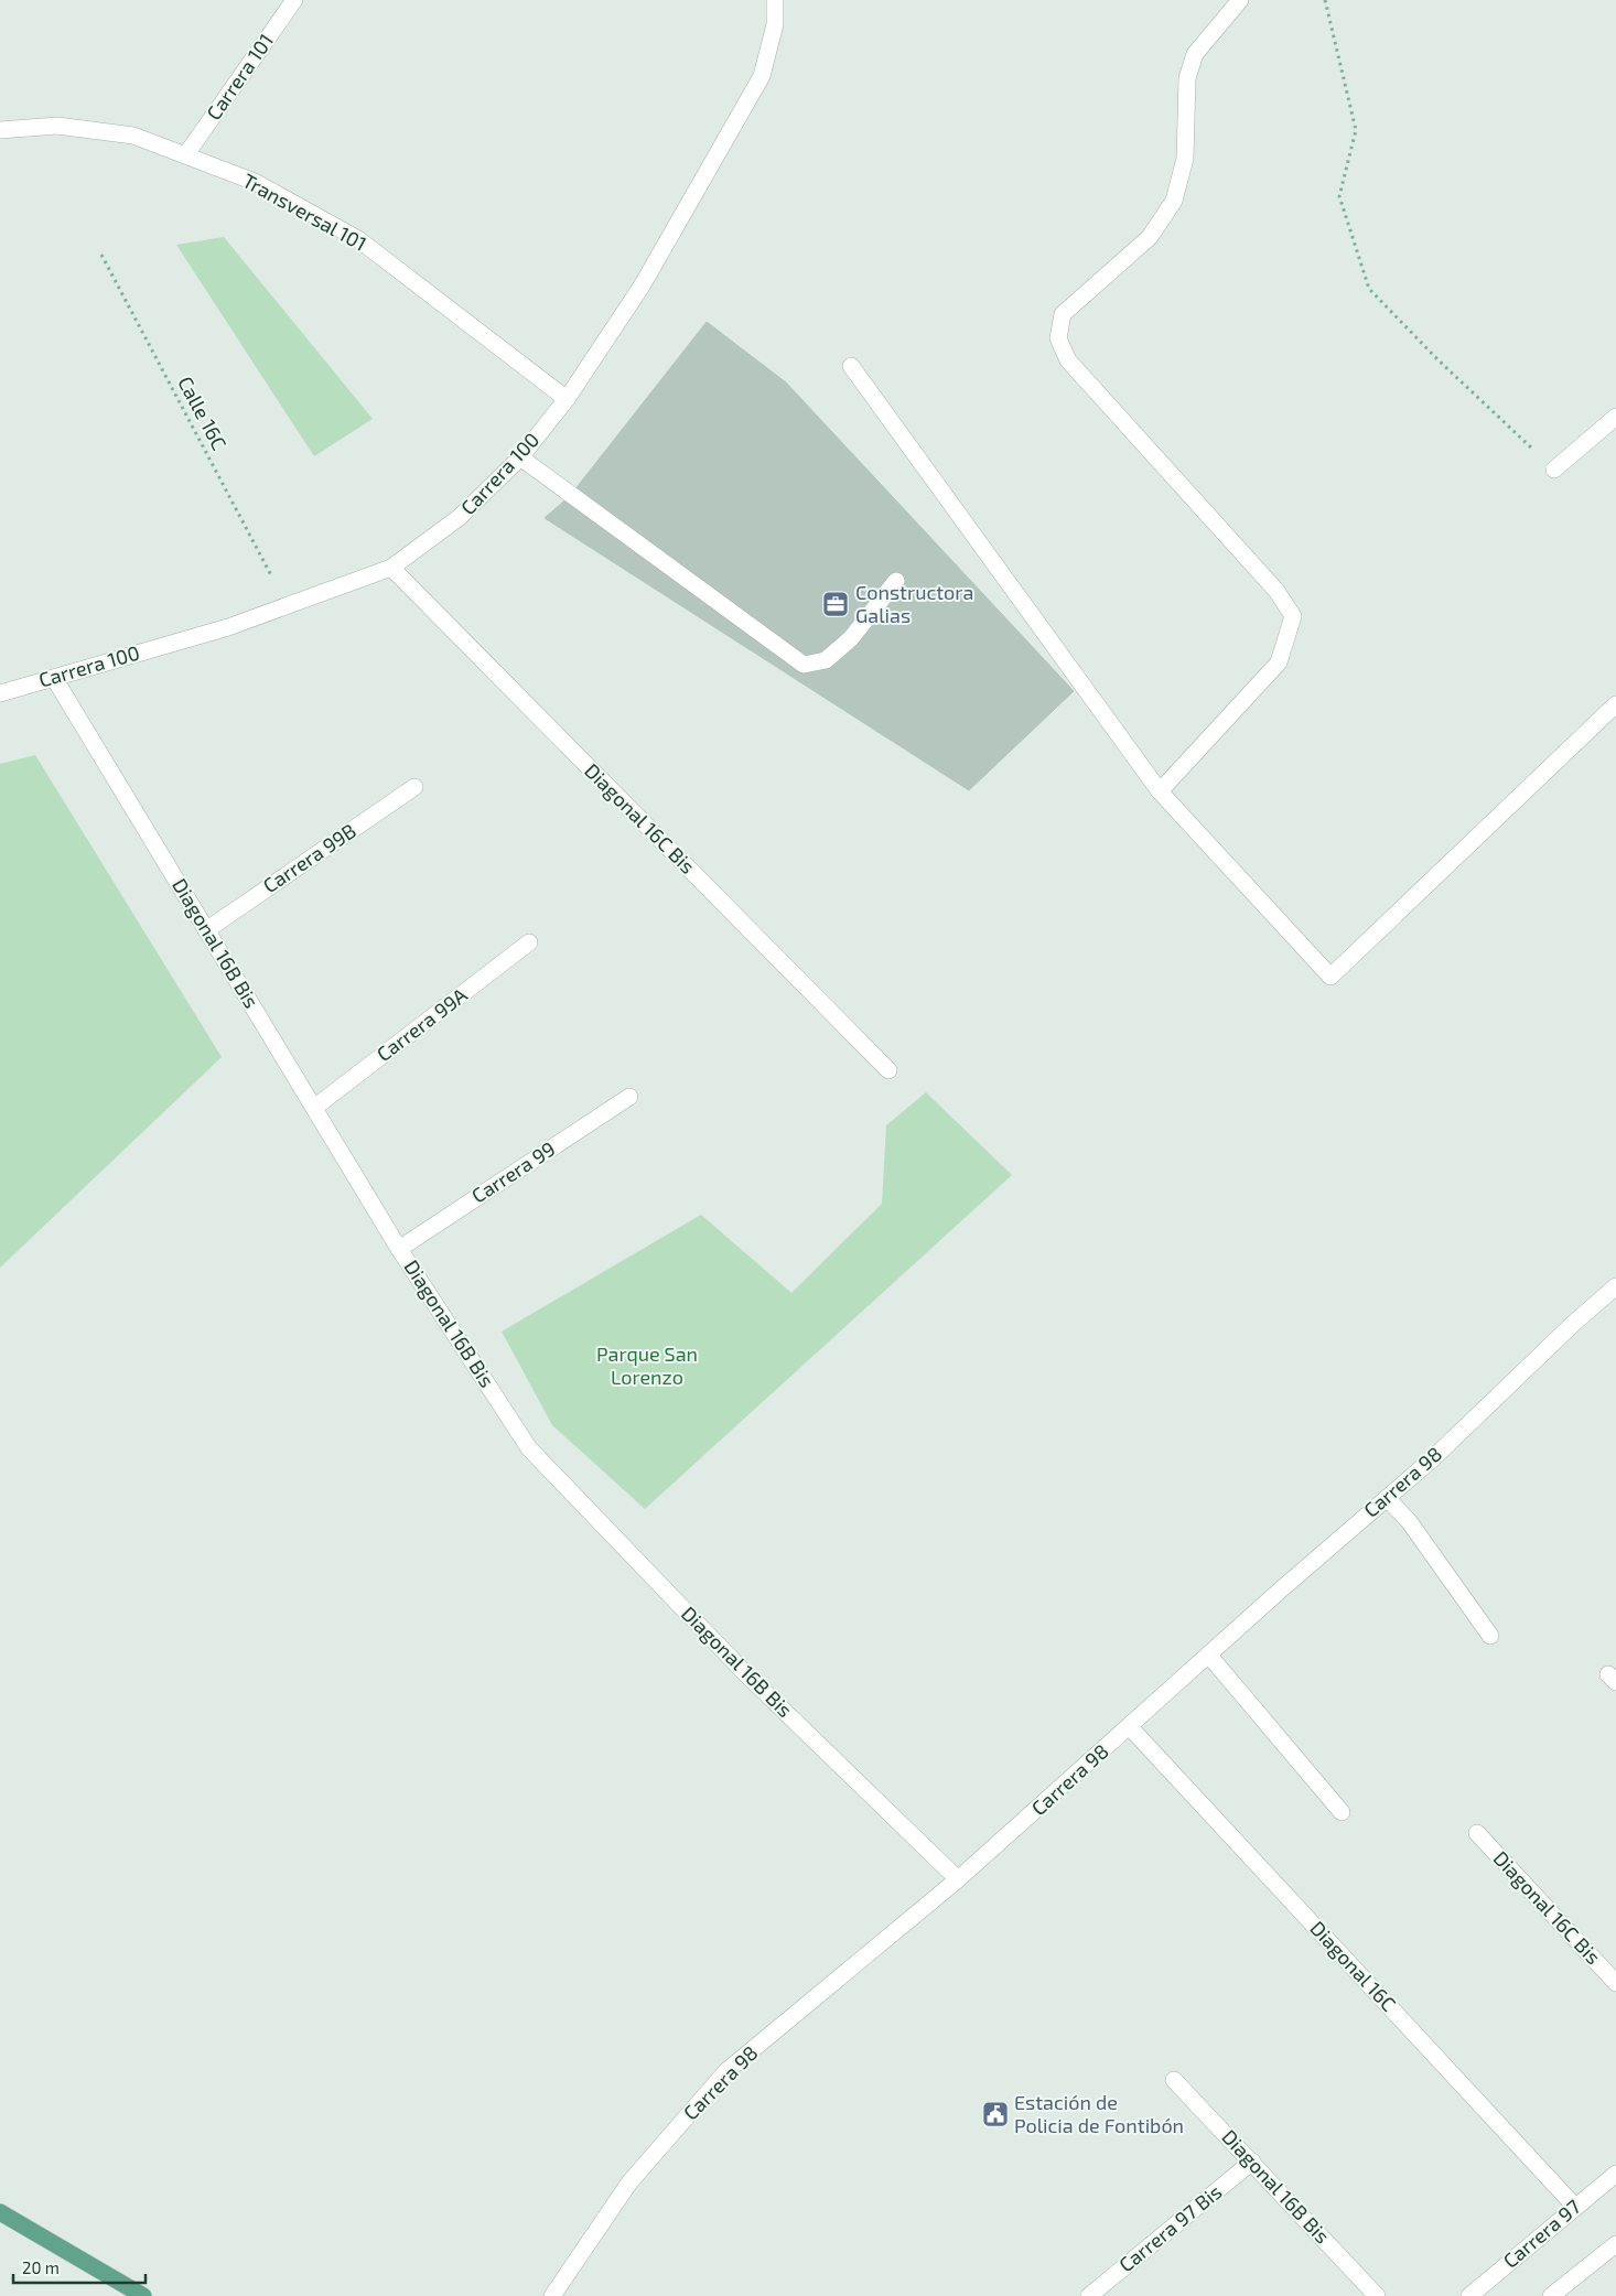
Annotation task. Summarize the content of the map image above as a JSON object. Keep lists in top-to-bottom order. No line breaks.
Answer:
{"streets":{"street":["Carrera 101","Transversal 101","Carrera 100","Diagonal 16C Bis","Carrera 99B","Diagonal 16B Bis","Carrera 99A","Carrera 99","Carrera 98","Diagonal 16C","Carrera 97 Bis","Carrera 97"],"path":["Calle 16C"]},"crossings":[["Carrera 101","Transversal 101"],["Transversal 101","Carrera 100"],["Carrera 100","Diagonal 16C Bis"],["Carrera 100","Diagonal 16B Bis"],["Carrera 99B","Diagonal 16B Bis"],["Diagonal 16B Bis","Carrera 99A"],["Diagonal 16B Bis","Carrera 99"],["Diagonal 16B Bis","Carrera 98"],["Diagonal 16B Bis","Carrera 97 Bis"],["Carrera 98","Diagonal 16C"],["Diagonal 16C","Carrera 97"]],"parks":["Parque San Lorenzo"],"places":{"office":["Constructora Galias"],"public building":["Estación de Policia de Fontibón"]},"scale_bar":"20 m"}
